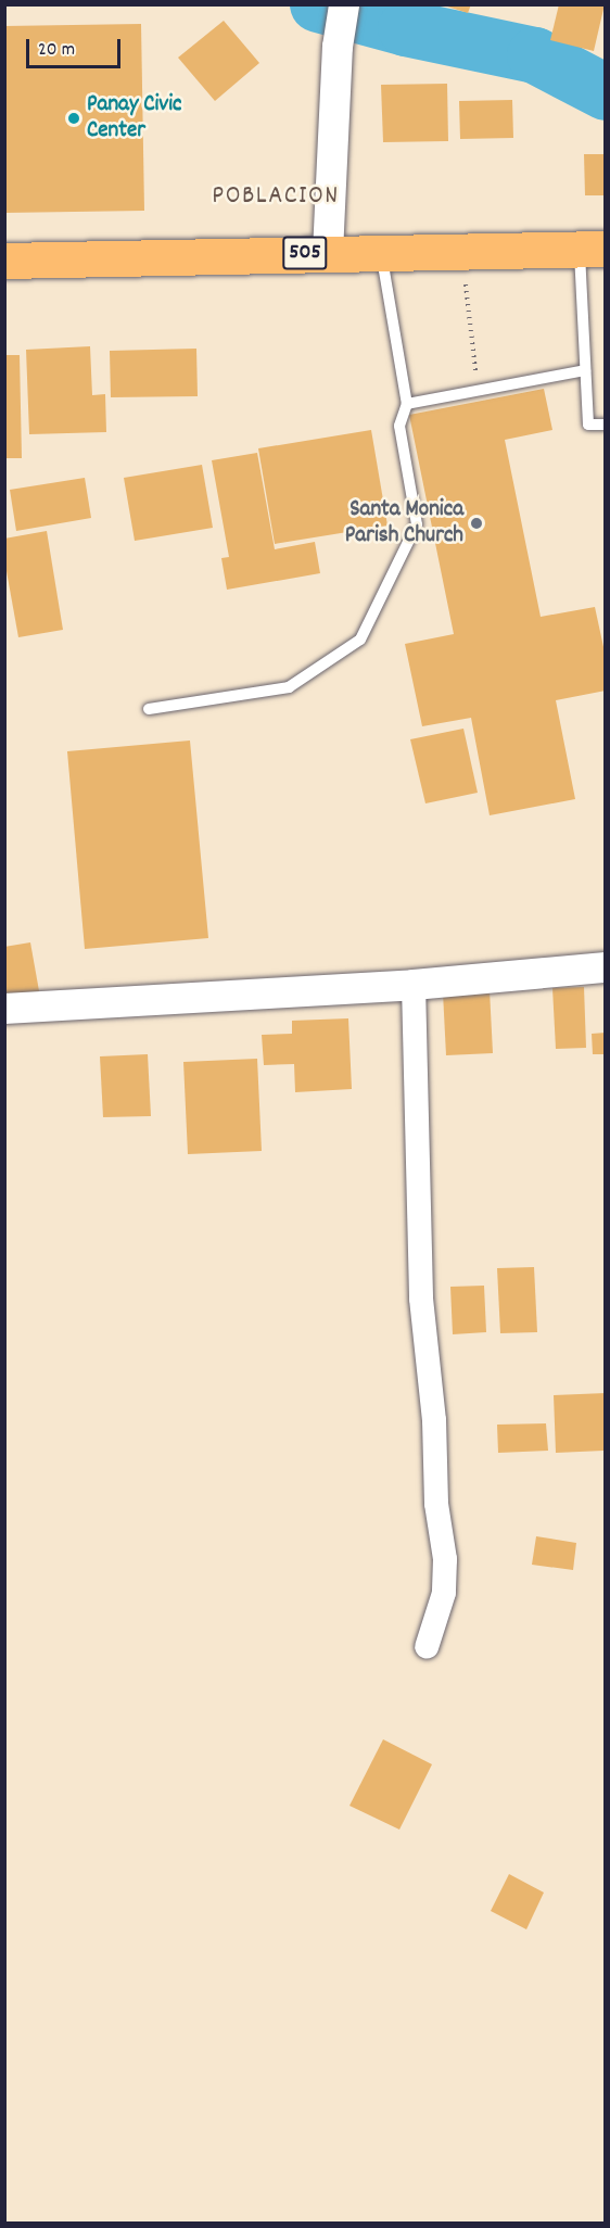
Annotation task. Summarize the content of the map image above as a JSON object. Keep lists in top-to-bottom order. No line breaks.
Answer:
{"streets":{"main road":["505"]},"districts":["POBLACION"],"places":["Panay Civic Center","Santa Monica Parish Church"],"scale_bar":"20 m"}
